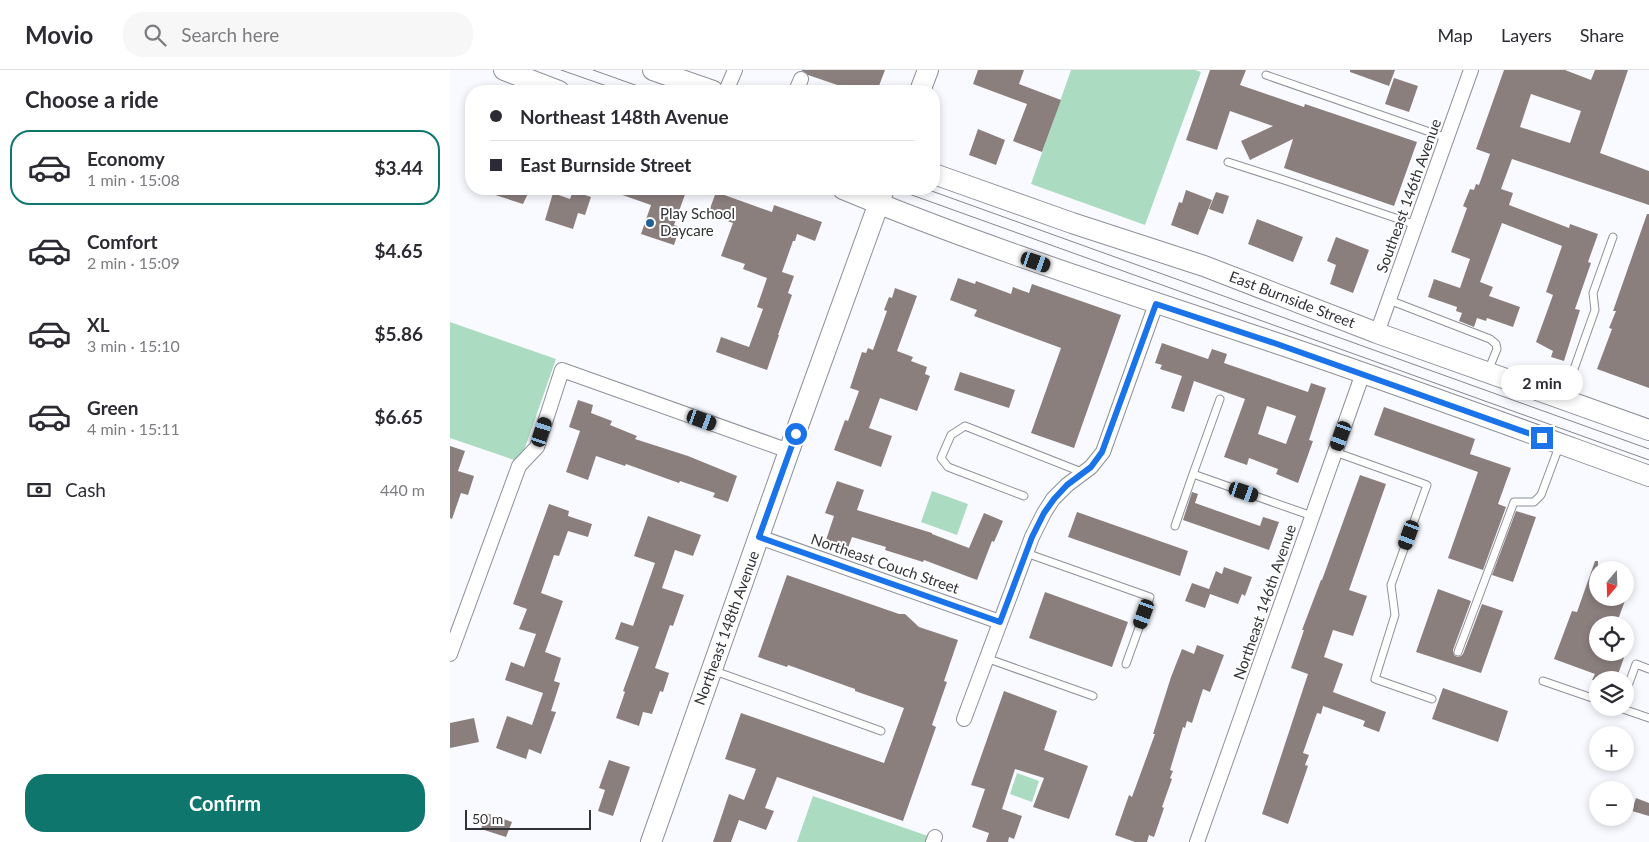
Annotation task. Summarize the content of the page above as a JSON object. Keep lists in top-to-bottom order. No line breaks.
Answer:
{"streets":{"street":["Southeast 146th Avenue","East Burnside Street","Northeast Couch Street","Northeast 146th Avenue","Northeast 148th Avenue"]},"crossings":[["Southeast 146th Avenue","East Burnside Street"],["Northeast Couch Street","Northeast 148th Avenue"]],"places":["Play School Daycare"],"scale_bar":"50 m","north":"bottom","page":{"header":"Movio","search":"Search here","nav":["Map","Layers","Share"],"heading":"Choose a ride","banner":["Northeast 148th Avenue","East Burnside Street"],"list":[{"name":"Economy","note":"1 min · 15:08","value":"$3.44"},{"name":"Comfort","note":"2 min · 15:09","value":"$4.65"},{"name":"XL","note":"3 min · 15:10","value":"$5.86"},{"name":"Green","note":"4 min · 15:11","value":"$6.65"}],"bubble":"2 min","pay":["Cash","440 m"],"map_buttons":["+","−"],"buttons":"Confirm","scale":"50 m"}}
